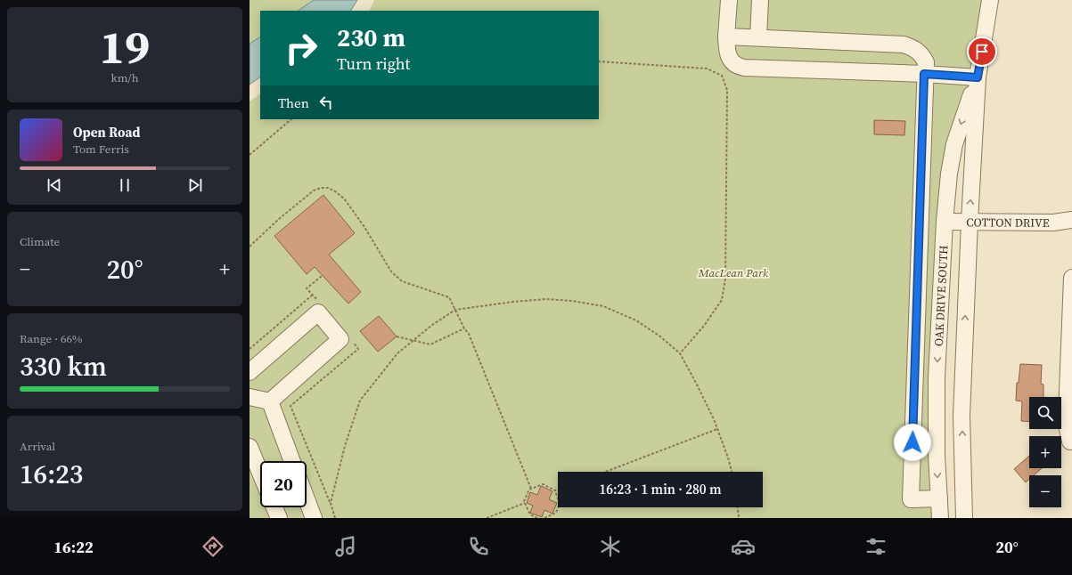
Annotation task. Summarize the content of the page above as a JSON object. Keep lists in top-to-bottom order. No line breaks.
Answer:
{"streets":{"street":["COTTON DRIVE","OAK DRIVE SOUTH"]},"crossings":[["COTTON DRIVE","OAK DRIVE SOUTH"]],"parks":["MacLean Park"],"page":{"tile":[["19","km/h"],"Climate",["Range · 66%","330 km"],["Arrival","16:23"]],"turn":["230 m","Turn right"],"then":"Then","song":["Open Road","Tom Ferris"],"heat":["−","20°","+"],"map_buttons":["+","−"],"limit":"20","trip":"16:23 · 1 min · 280 m","tabs":["16:22","20°"]}}
